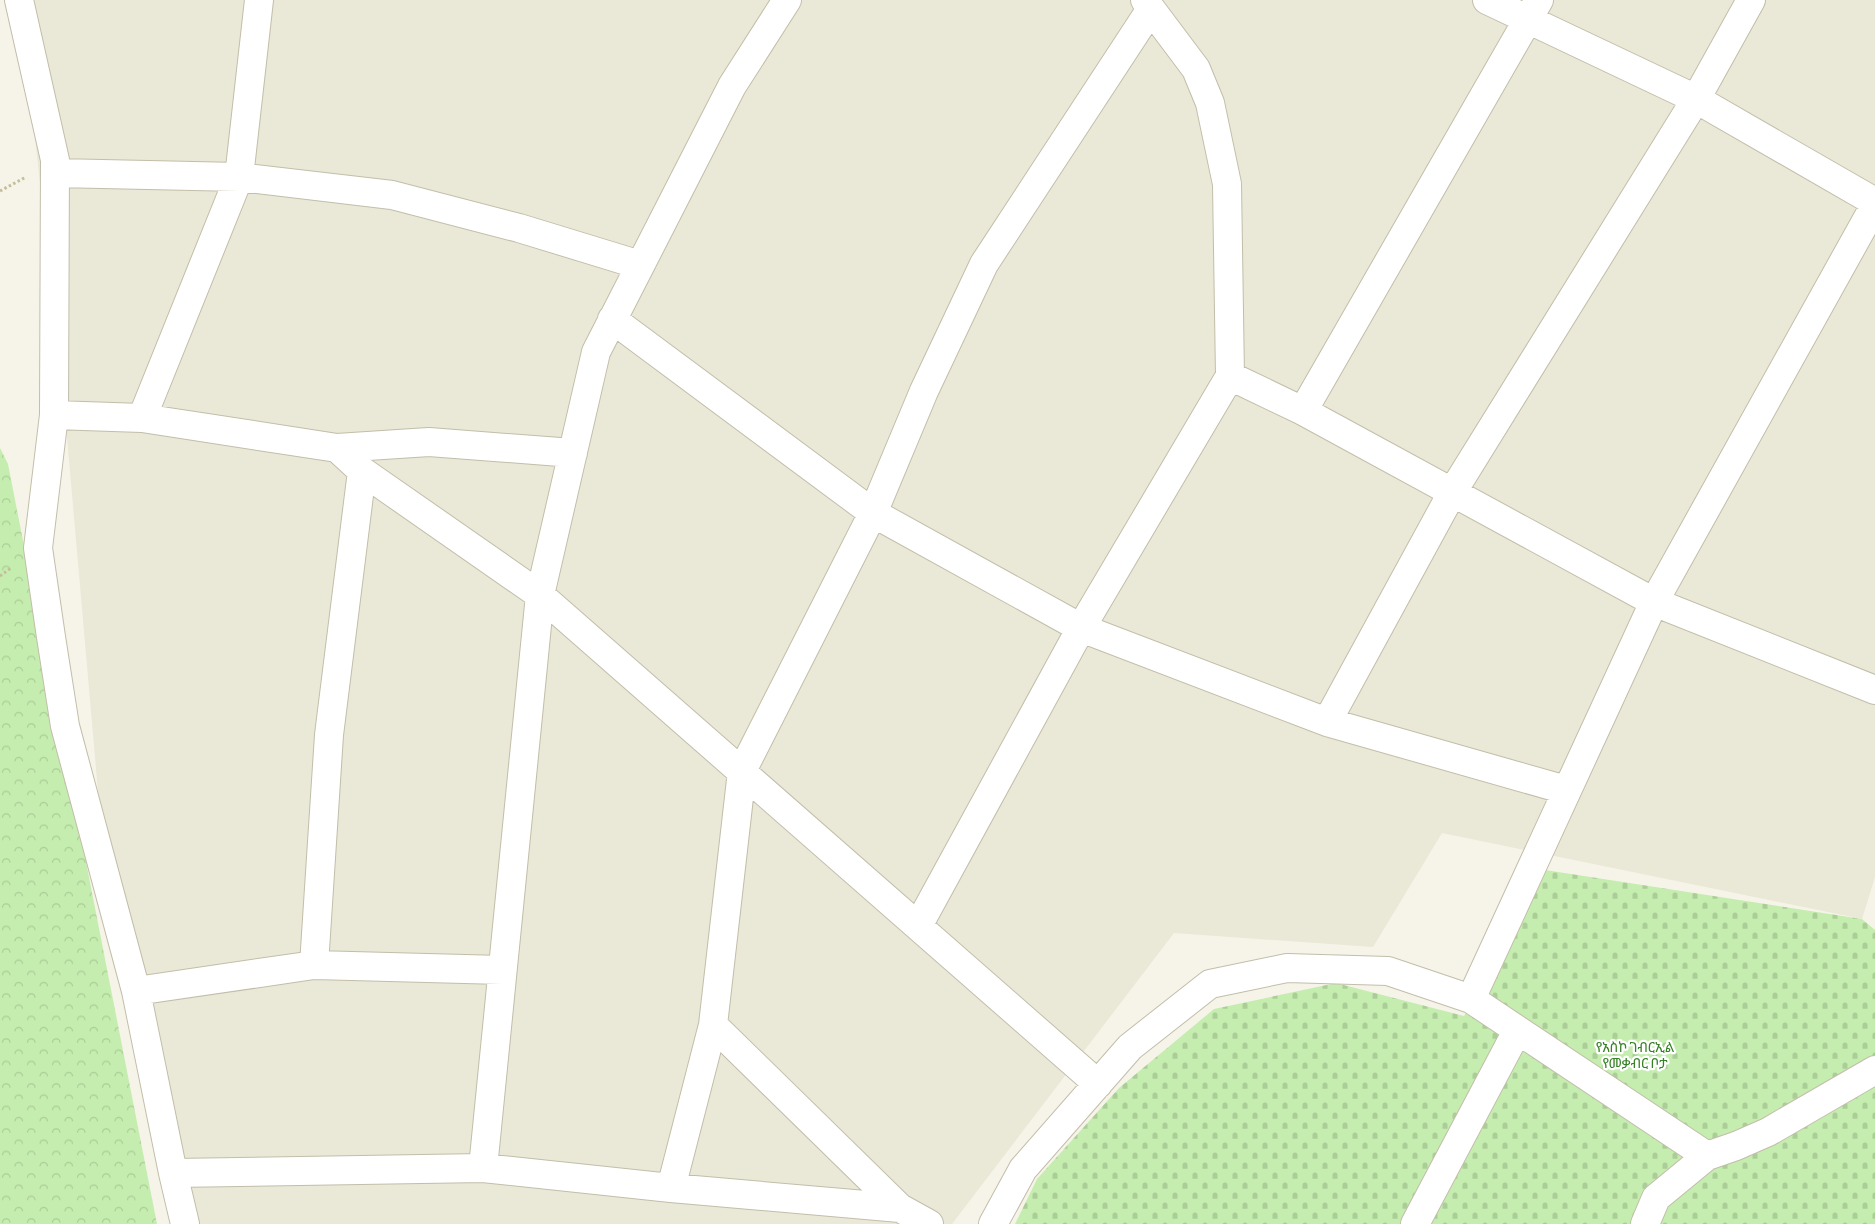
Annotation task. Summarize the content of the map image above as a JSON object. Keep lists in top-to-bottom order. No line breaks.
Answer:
{"parks":["የአስኮ ገብርኢል የመቃብር ቦታ"]}
